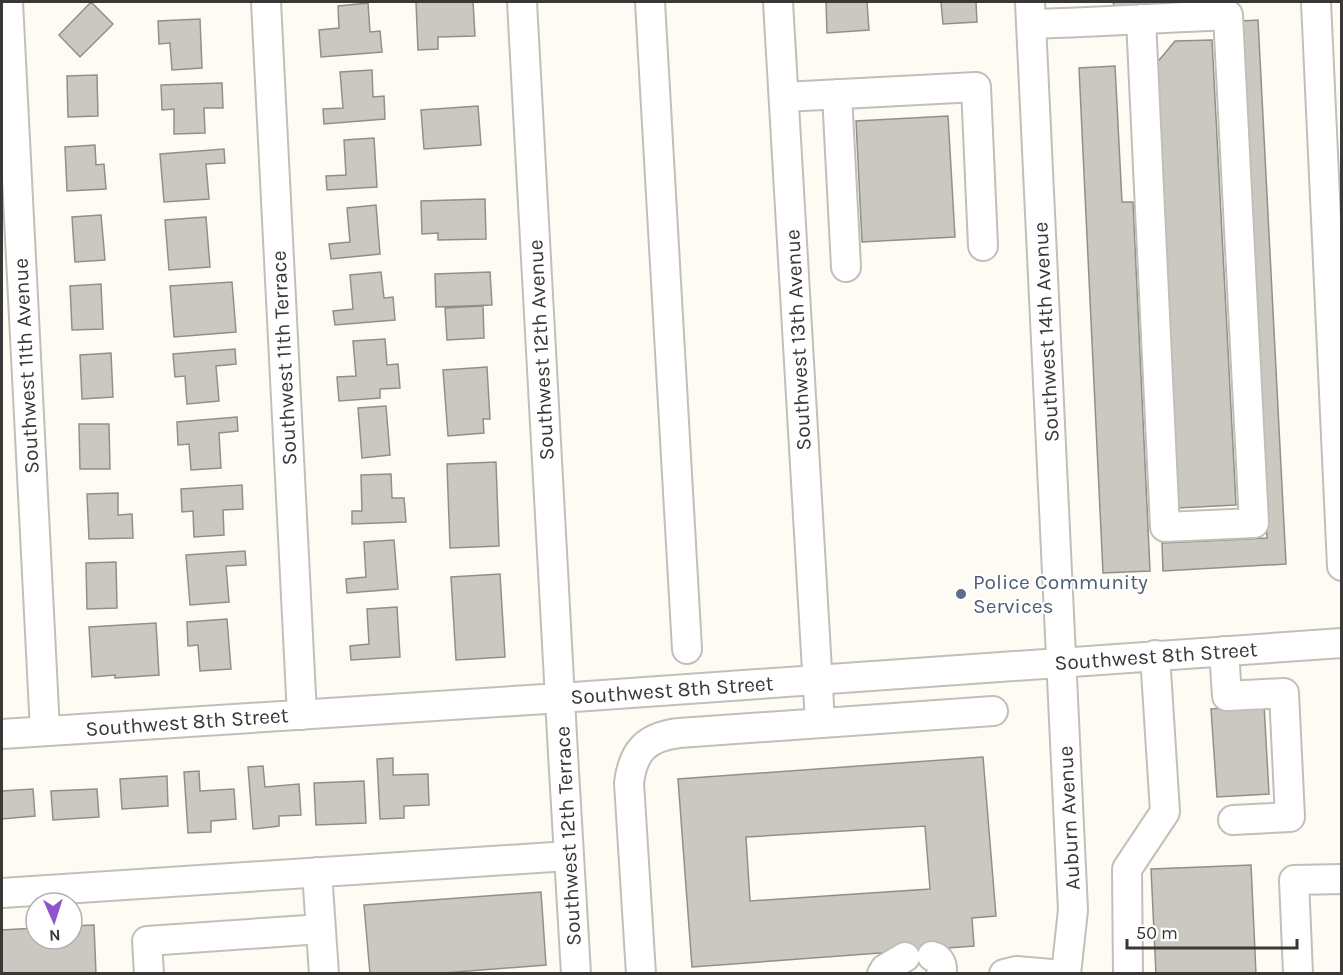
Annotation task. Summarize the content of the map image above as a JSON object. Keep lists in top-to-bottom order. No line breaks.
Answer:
{"streets":{"street":["Southwest 14th Avenue","Southwest 13th Avenue","Southwest 12th Avenue","Southwest 11th Terrace","Southwest 11th Avenue","Southwest 8th Street","Auburn Avenue","Southwest 12th Terrace"]},"crossings":[["Southwest 14th Avenue","Southwest 8th Street"],["Southwest 14th Avenue","Auburn Avenue"],["Southwest 13th Avenue","Southwest 8th Street"],["Southwest 12th Avenue","Southwest 8th Street"],["Southwest 12th Avenue","Southwest 12th Terrace"],["Southwest 11th Terrace","Southwest 8th Street"],["Southwest 11th Avenue","Southwest 8th Street"],["Southwest 8th Street","Auburn Avenue"],["Southwest 8th Street","Southwest 12th Terrace"]],"places":["Police Community Services"],"scale_bar":"50 m","north":"bottom"}
